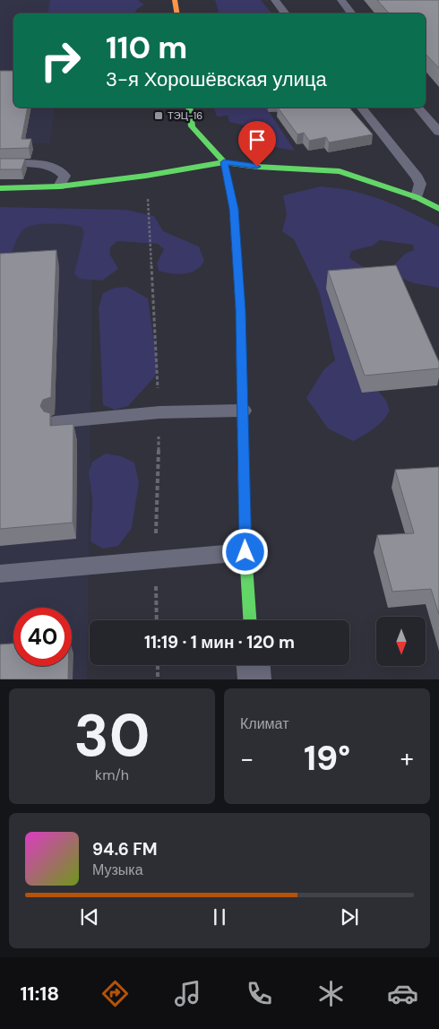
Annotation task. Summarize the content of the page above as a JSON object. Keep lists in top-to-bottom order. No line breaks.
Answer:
{"places":{"transit":["ТЭЦ-16"]},"north":"bottom","page":{"turn":["110 m","3-я Хорошёвская улица"],"limit":"40","trip":"11:19 · 1 мин · 120 m","tile":[["30","km/h"],"Климат"],"heat":["−","19°","+"],"song":["94.6 FM","Музыка"],"tabs":"11:18"}}
